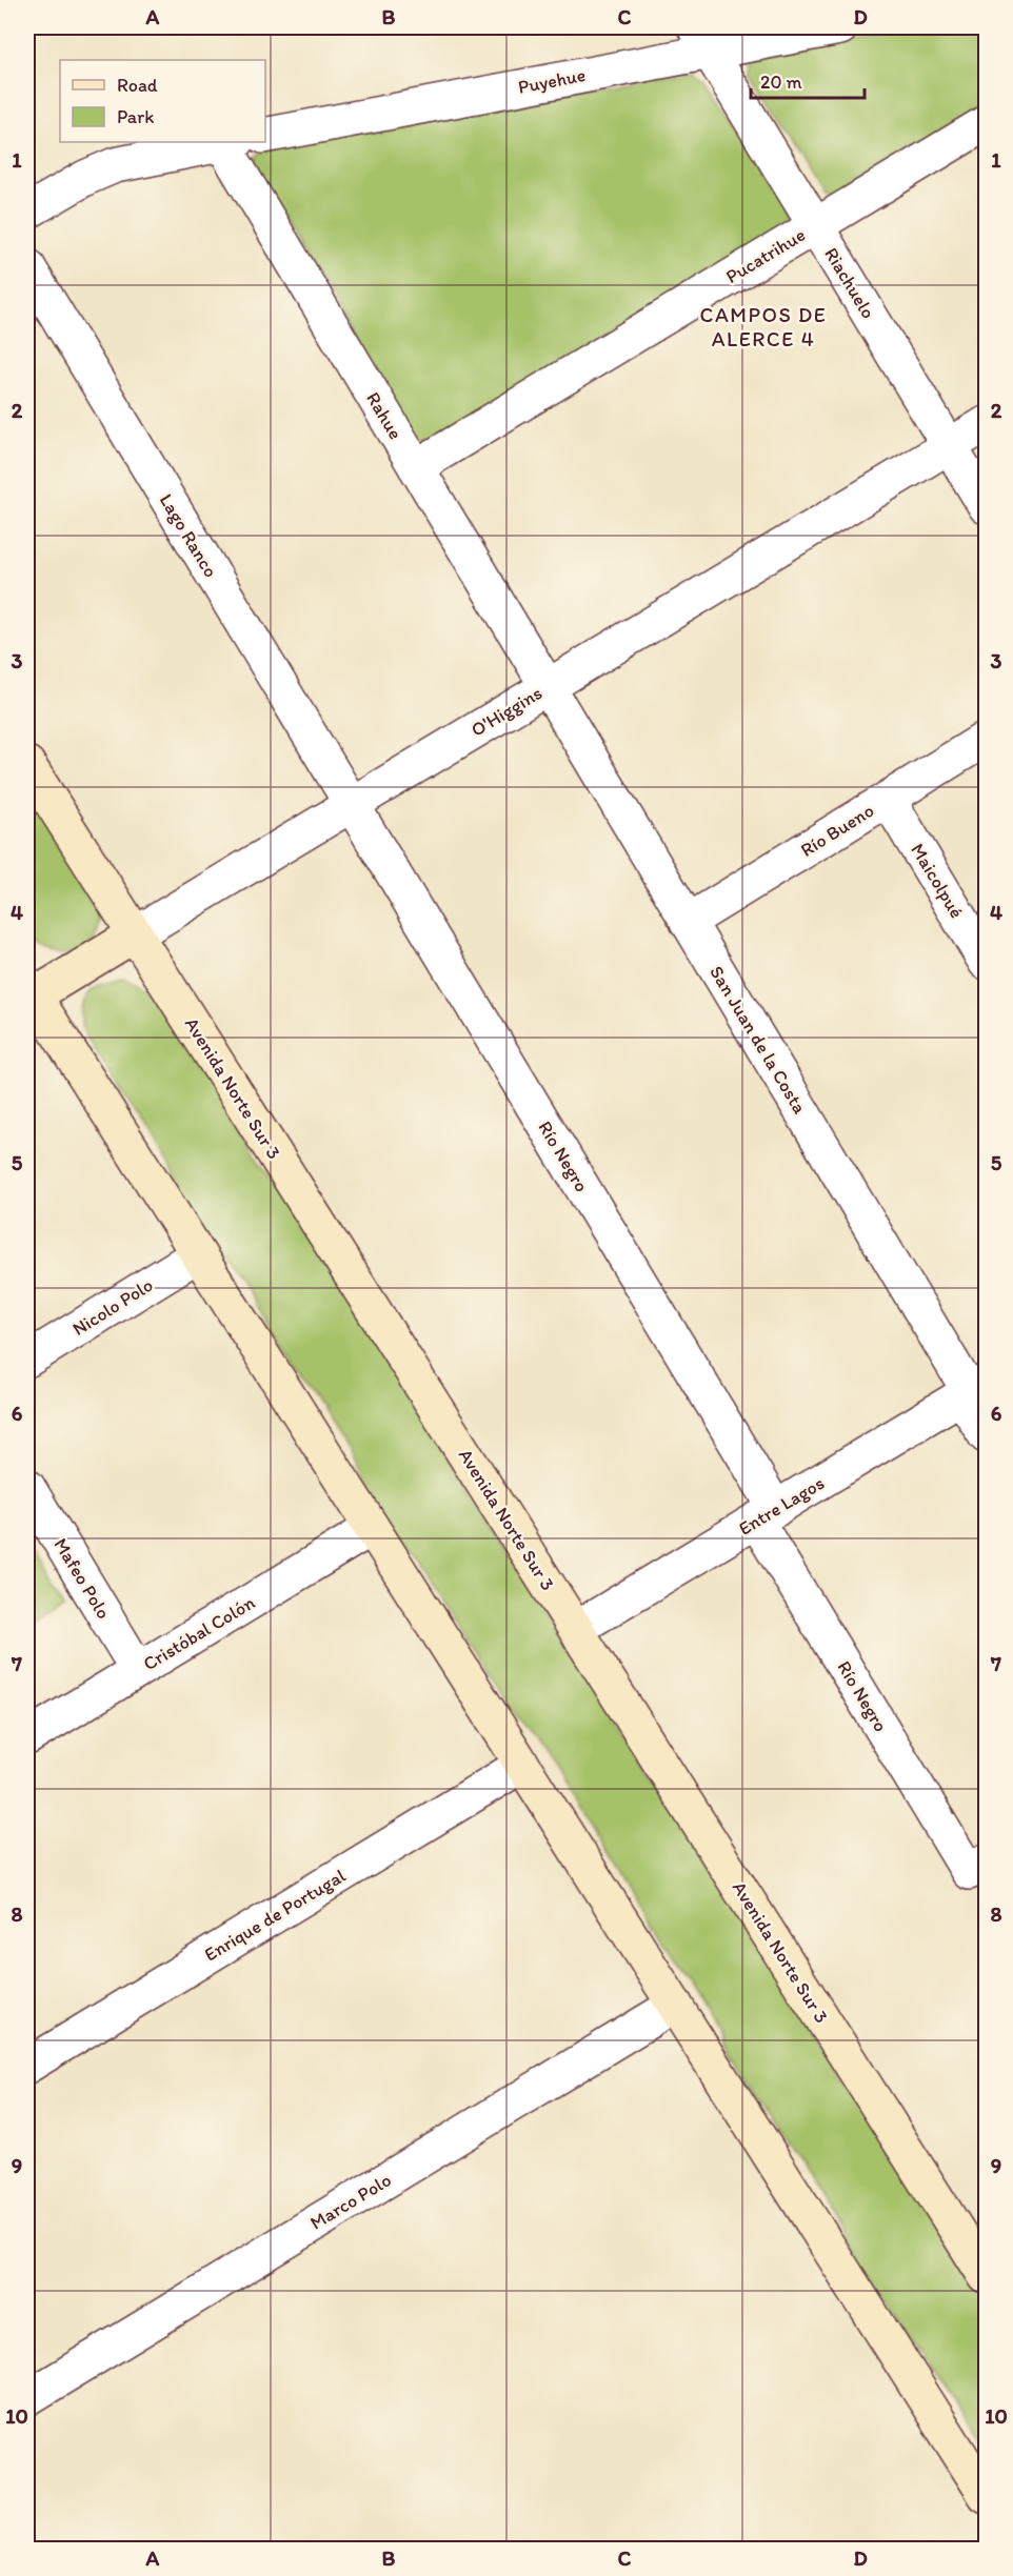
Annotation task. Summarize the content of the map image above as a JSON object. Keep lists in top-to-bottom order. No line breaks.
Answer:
{"streets":{"street":["Puyehue","Pucatrihue","Riachuelo","Rahue","Lago Ranco","O'Higgins","Río Bueno","Maicolpué","San Juan de la Costa","Avenida Norte Sur 3","Río Negro","Nicolo Polo","Entre Lagos","Mafeo Polo","Cristóbal Colón","Enrique de Portugal","Marco Polo"]},"crossings":[["Puyehue","Riachuelo"],["Pucatrihue","Riachuelo"],["Pucatrihue","Rahue"],["Riachuelo","O'Higgins"],["Rahue","O'Higgins"],["Rahue","San Juan de la Costa"],["Lago Ranco","O'Higgins"],["Lago Ranco","Río Negro"],["O'Higgins","San Juan de la Costa"],["O'Higgins","Avenida Norte Sur 3"],["O'Higgins","Río Negro"],["Río Bueno","Maicolpué"],["Río Bueno","San Juan de la Costa"],["San Juan de la Costa","Entre Lagos"],["Avenida Norte Sur 3","Entre Lagos"],["Río Negro","Entre Lagos"],["Mafeo Polo","Cristóbal Colón"]],"districts":["CAMPOS DE ALERCE 4"],"legend":["Road","Park"],"scale_bar":"20 m","grid":{"columns":["A","B","C","D"],"rows":["1","2","3","4","5","6","7","8","9","10"]}}
